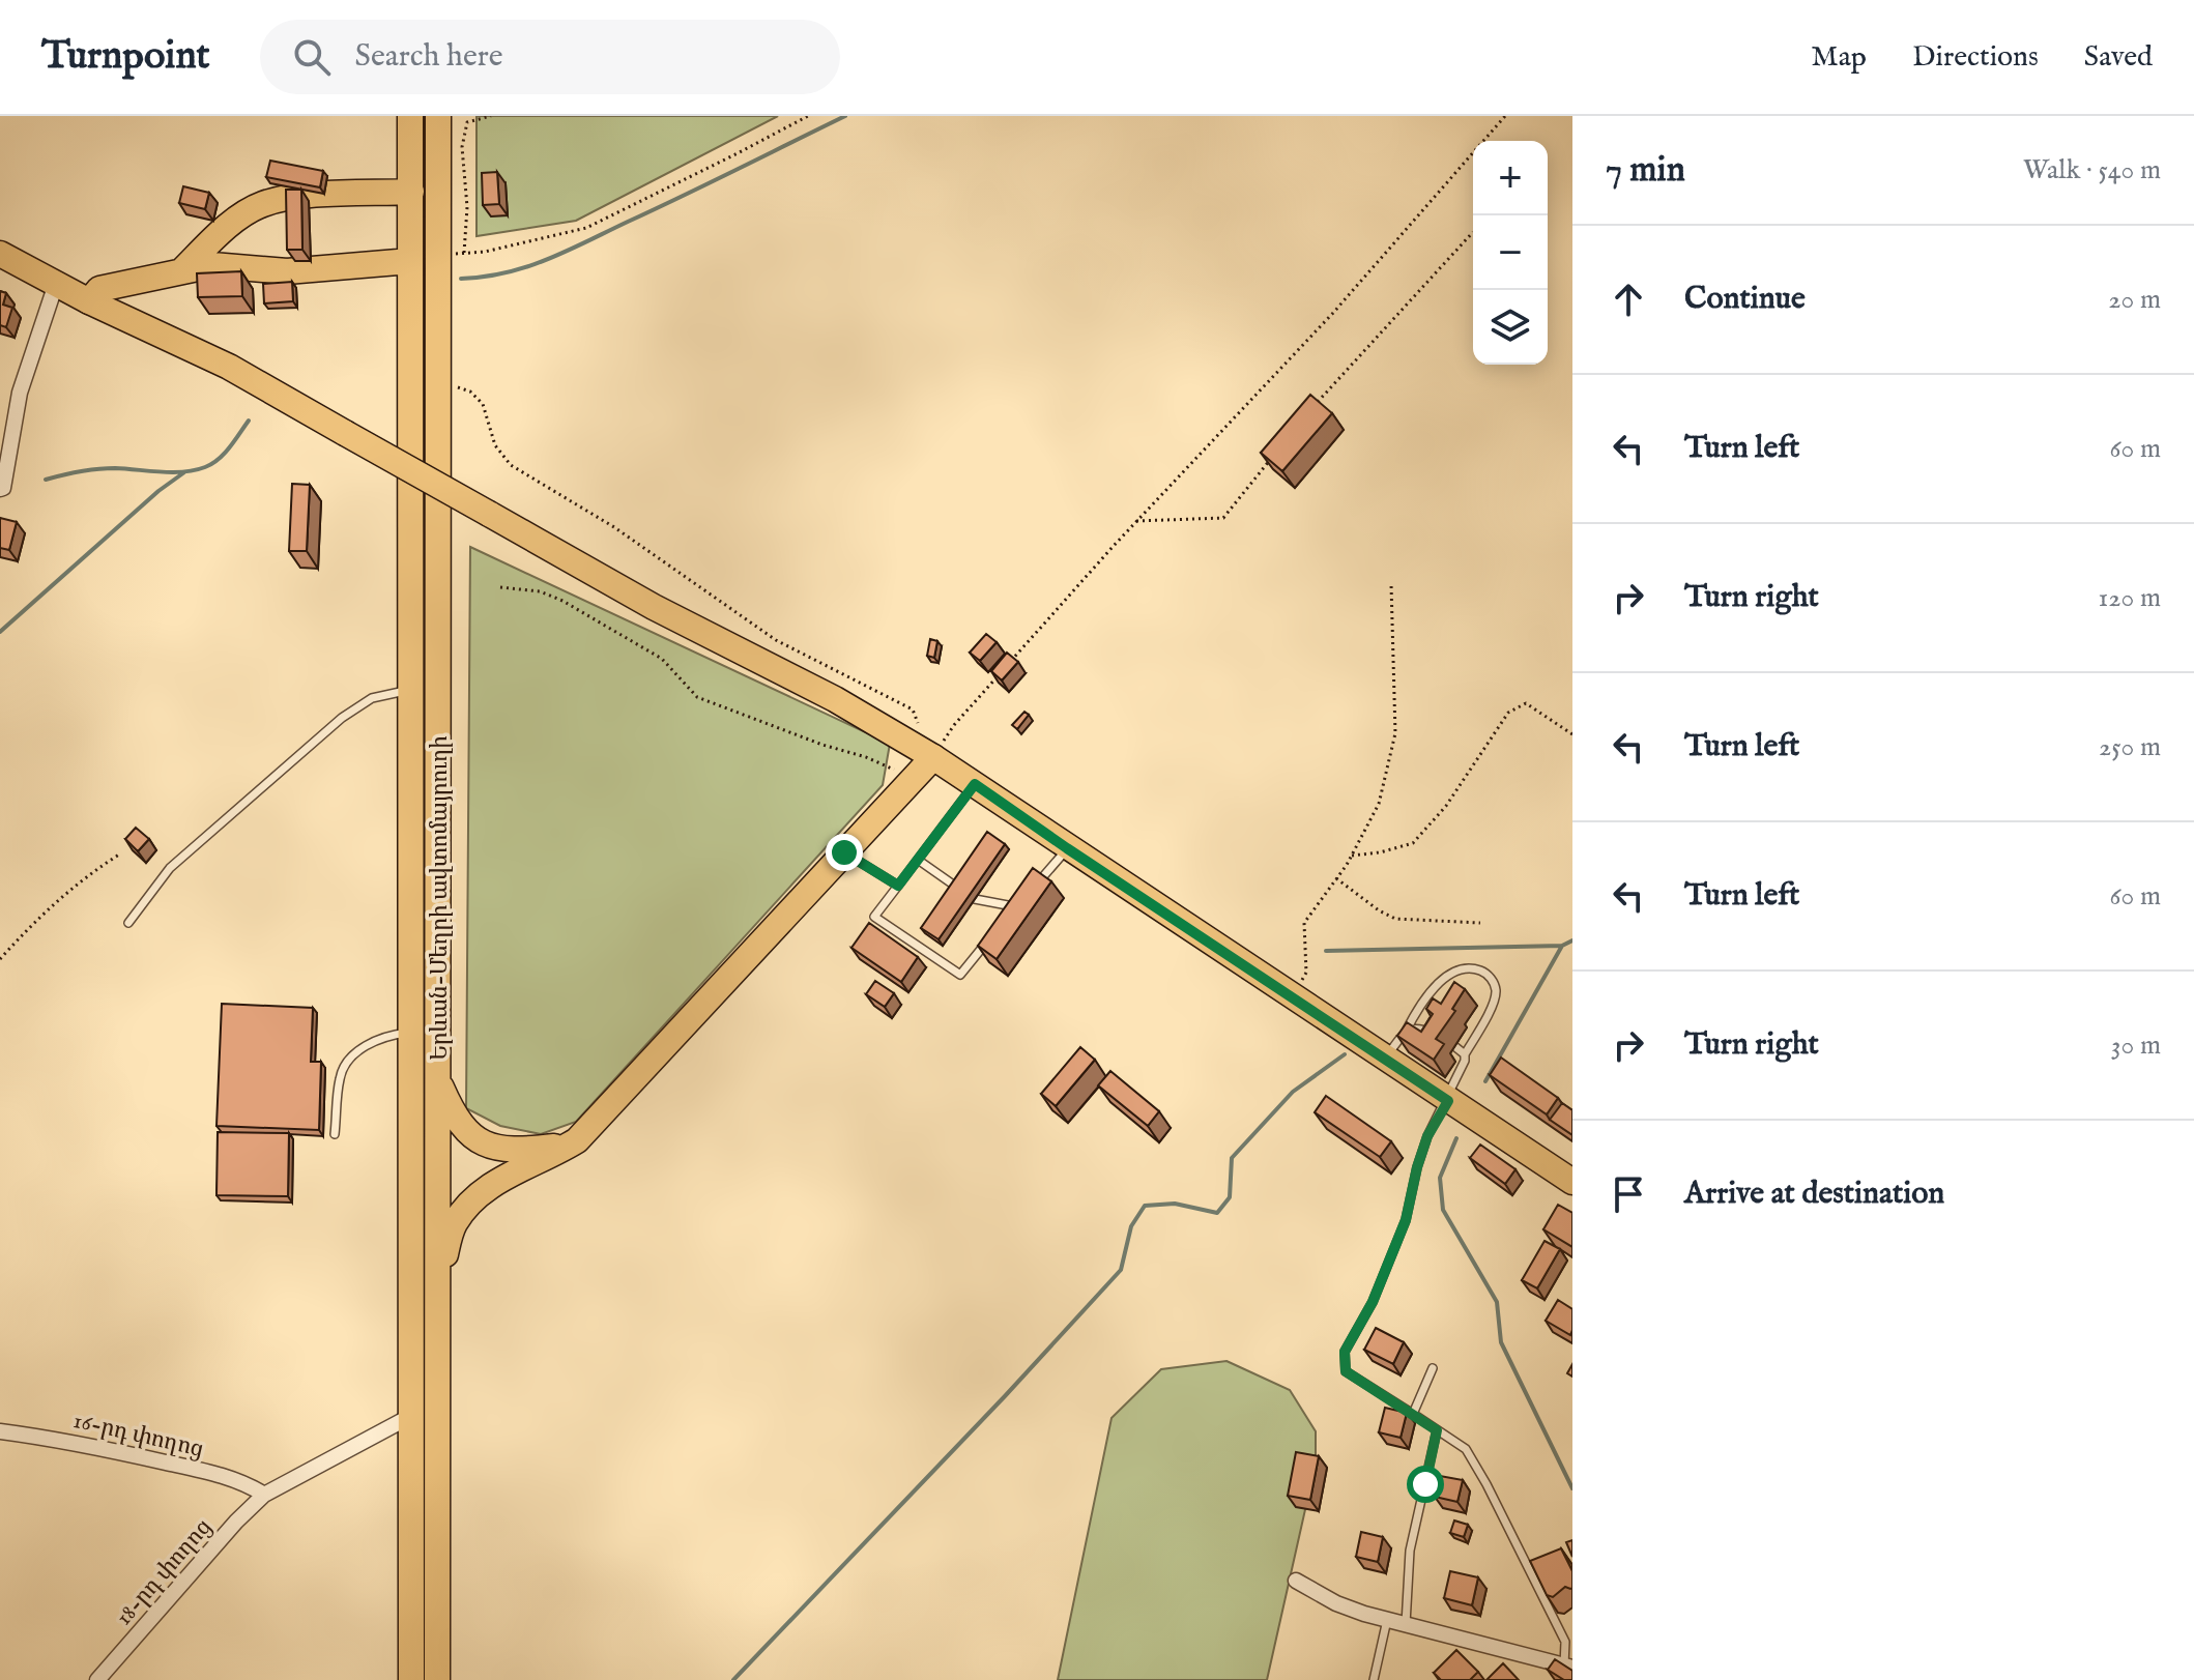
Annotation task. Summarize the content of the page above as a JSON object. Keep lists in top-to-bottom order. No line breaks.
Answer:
{"streets":{"main road":["Երևան-Մեղրի ավտոմայրուղի"],"street":["16-րդ փողոց","18-րդ փողոց"]},"crossings":[["Երևան-Մեղրի ավտոմայրուղի","18-րդ փողոց"],["16-րդ փողոց","18-րդ փողոց"]],"page":{"header":"Turnpoint","search":"Search here","nav":["Map","Directions","Saved"],"heading":["7 min","Walk · 540 m"],"map_buttons":["+","−"],"list":[["Continue","20 m"],["Turn left","60 m"],["Turn right","120 m"],["Turn left","250 m"],["Turn left","60 m"],["Turn right","30 m"],"Arrive at destination"]}}
